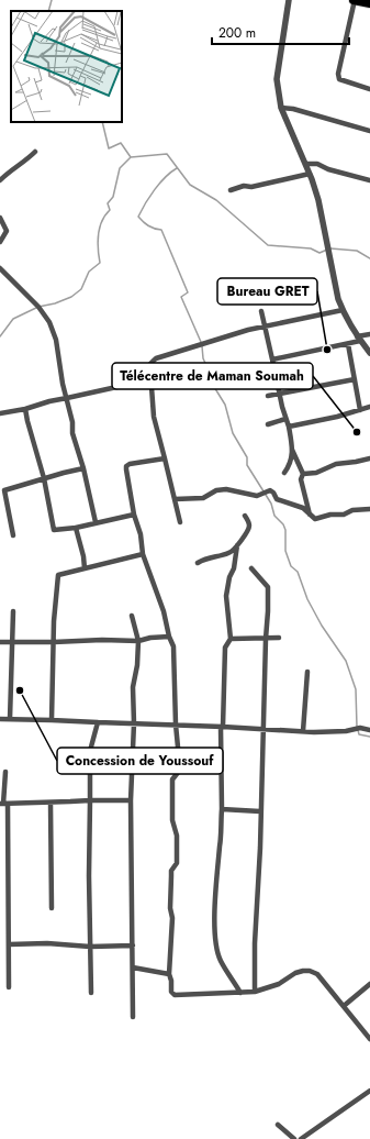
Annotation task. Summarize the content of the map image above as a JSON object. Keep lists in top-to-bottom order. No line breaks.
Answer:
{"places":["Bureau GRET","Télécentre de Maman Soumah","Concession de Youssouf"],"scale_bar":"200 m"}
